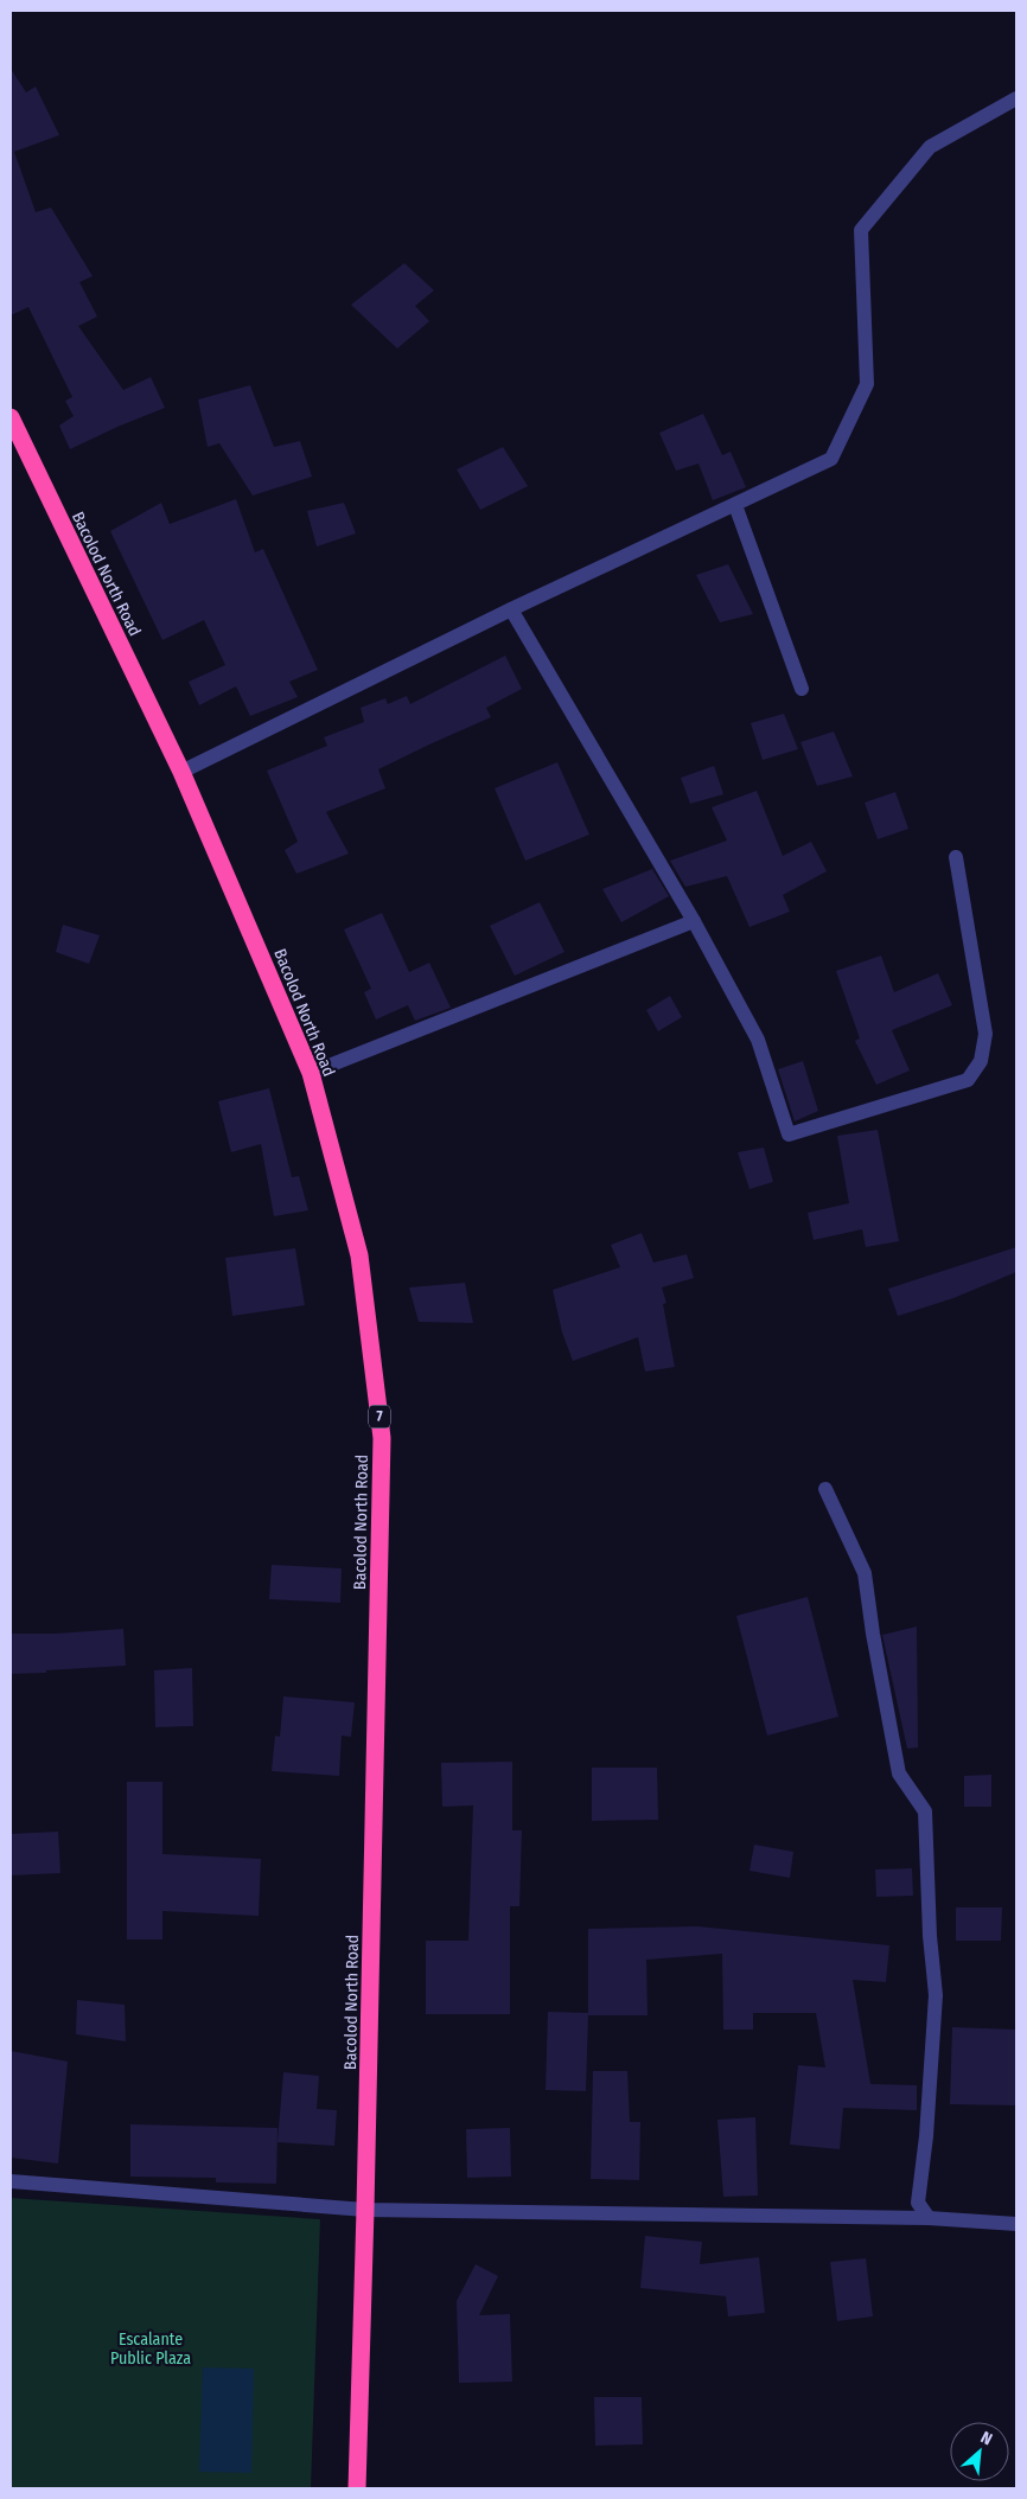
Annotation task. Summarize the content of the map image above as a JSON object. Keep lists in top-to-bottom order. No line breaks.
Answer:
{"streets":{"highway":["Bacolod North Road","7"]},"parks":["Escalante Public Plaza"],"north":"top right"}
